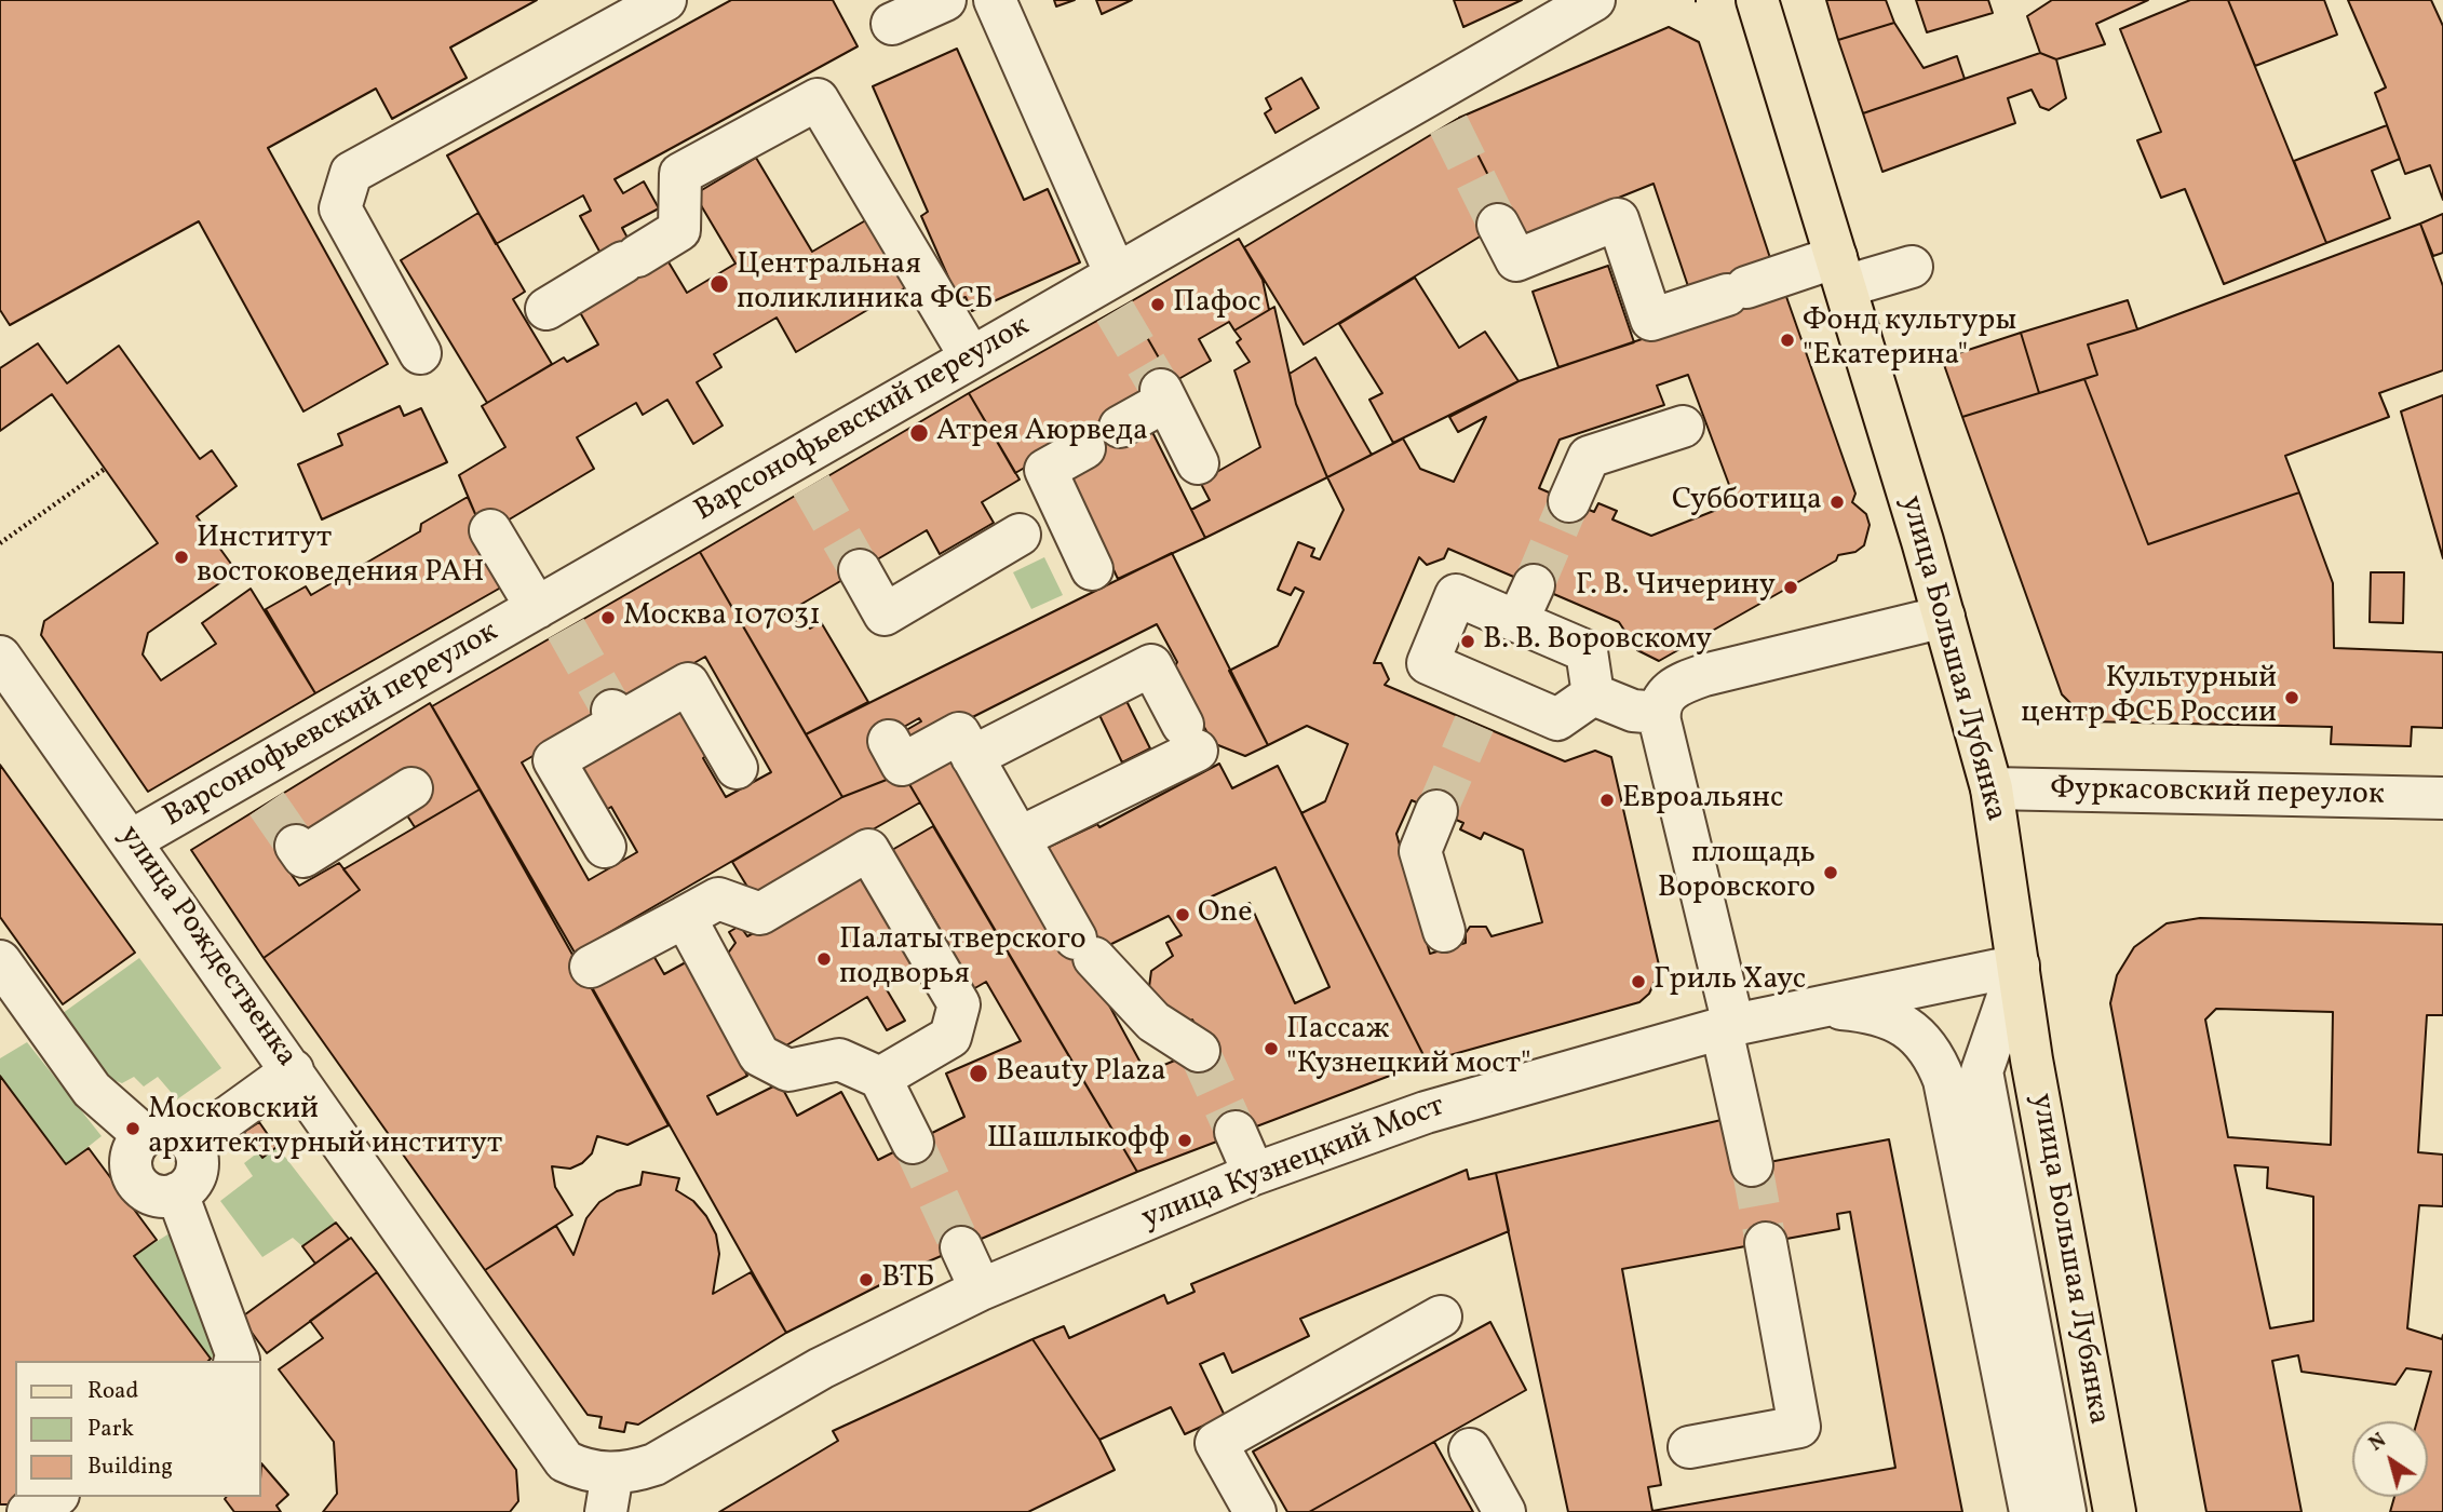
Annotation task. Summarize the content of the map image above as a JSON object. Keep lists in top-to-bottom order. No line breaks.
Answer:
{"streets":{"main road":["улица Большая Лубянка"],"street":["Варсонофьевский переулок","Фуркасовский переулок","улица Рождественка","улица Кузнецкий Мост"]},"crossings":[["Варсонофьевский переулок","улица Рождественка"],["улица Большая Лубянка","Фуркасовский переулок"],["улица Большая Лубянка","улица Кузнецкий Мост"],["улица Рождественка","улица Кузнецкий Мост"]],"places":["Центральная поликлиника ФСБ","Пафос","Фонд культуры \"Екатерина\"","Атрея Аюрведа","Субботица","Институт востоковедения РАН","Г. В. Чичерину","Москва 107031","В. В. Воровскому","Культурный центр ФСБ России","Евроальянс","площадь Воровского","One","Палаты тверского подворья","Гриль Хаус","Пассаж \"Кузнецкий мост\"","Beauty Plaza","Московский архитектурный институт","Шашлыкофф","ВТБ"],"legend":["Road","Park","Building"],"north":"top left"}
